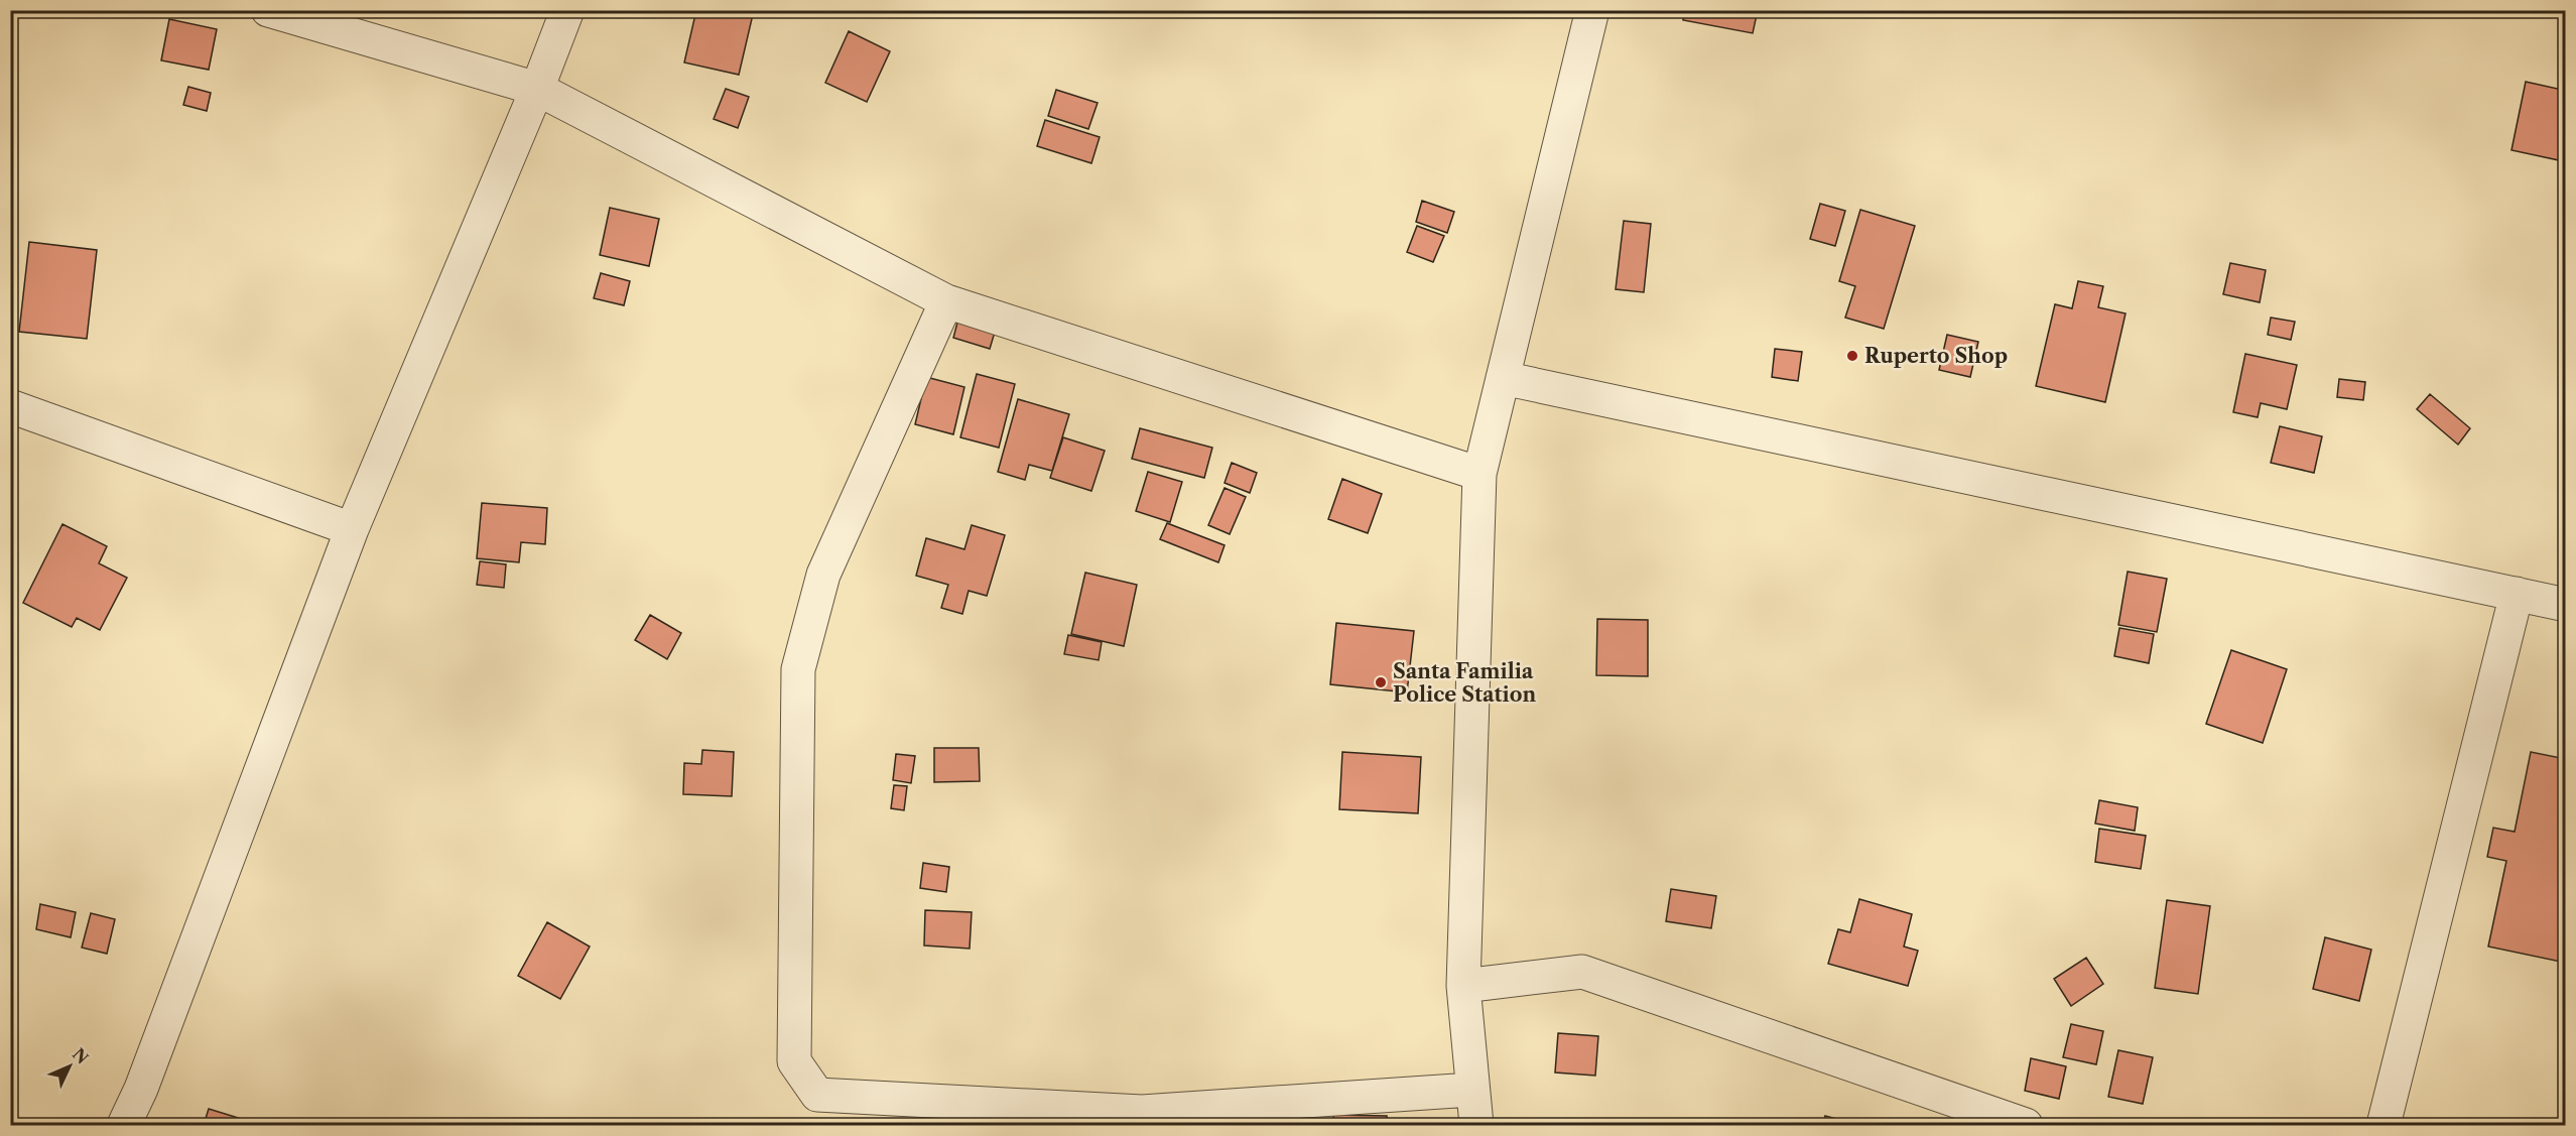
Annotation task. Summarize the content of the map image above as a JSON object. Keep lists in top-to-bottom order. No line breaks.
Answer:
{"places":["Ruperto Shop","Santa Familia Police Station"],"north":"top right"}
